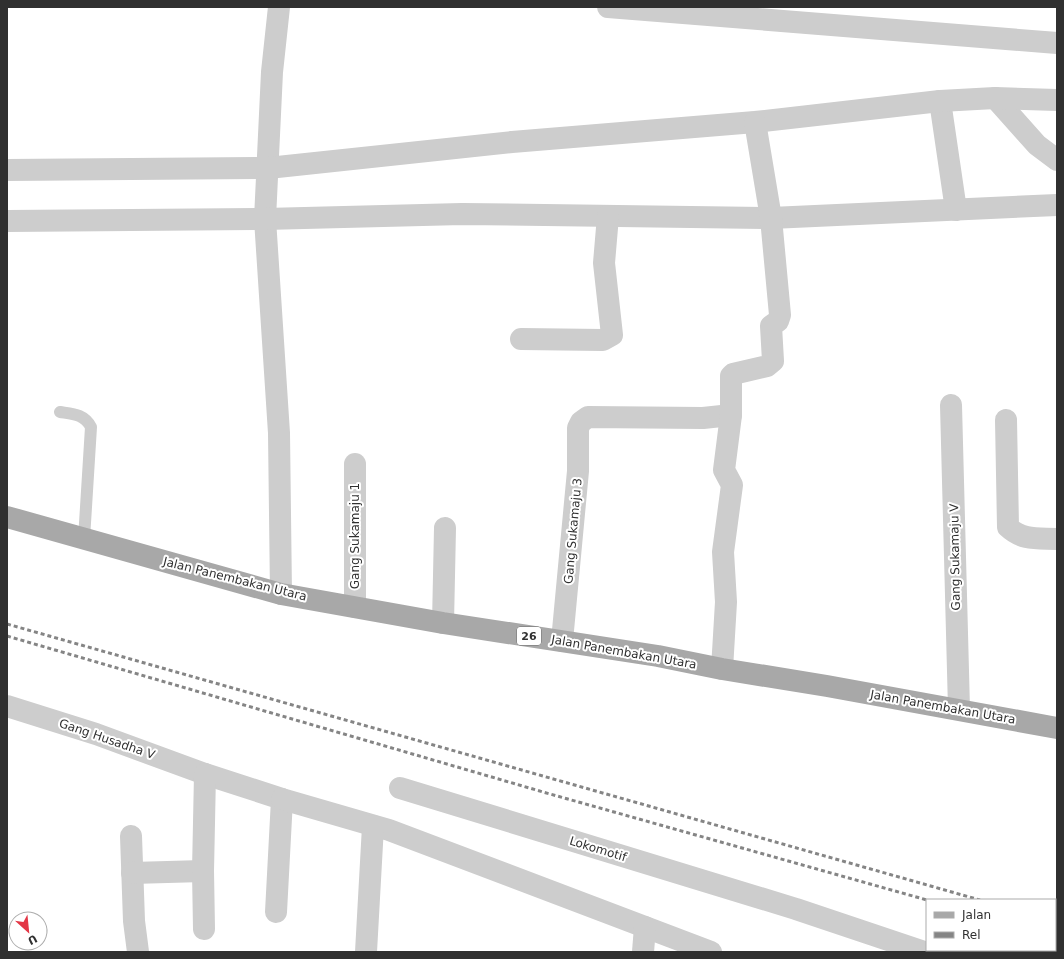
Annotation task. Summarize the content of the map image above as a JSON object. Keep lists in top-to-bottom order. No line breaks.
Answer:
{"streets":{"main road":["Jalan Panembakan Utara","26"],"street":["Gang Sukamaju 3","Gang Sukamaju 1","Gang Sukamaju V","Gang Husadha V","Lokomotif"]},"crossings":[["Gang Sukamaju 3","Jalan Panembakan Utara"],["Gang Sukamaju 1","Jalan Panembakan Utara"],["Gang Sukamaju V","Jalan Panembakan Utara"]],"legend":["Jalan","Rel"],"north":"bottom right"}
